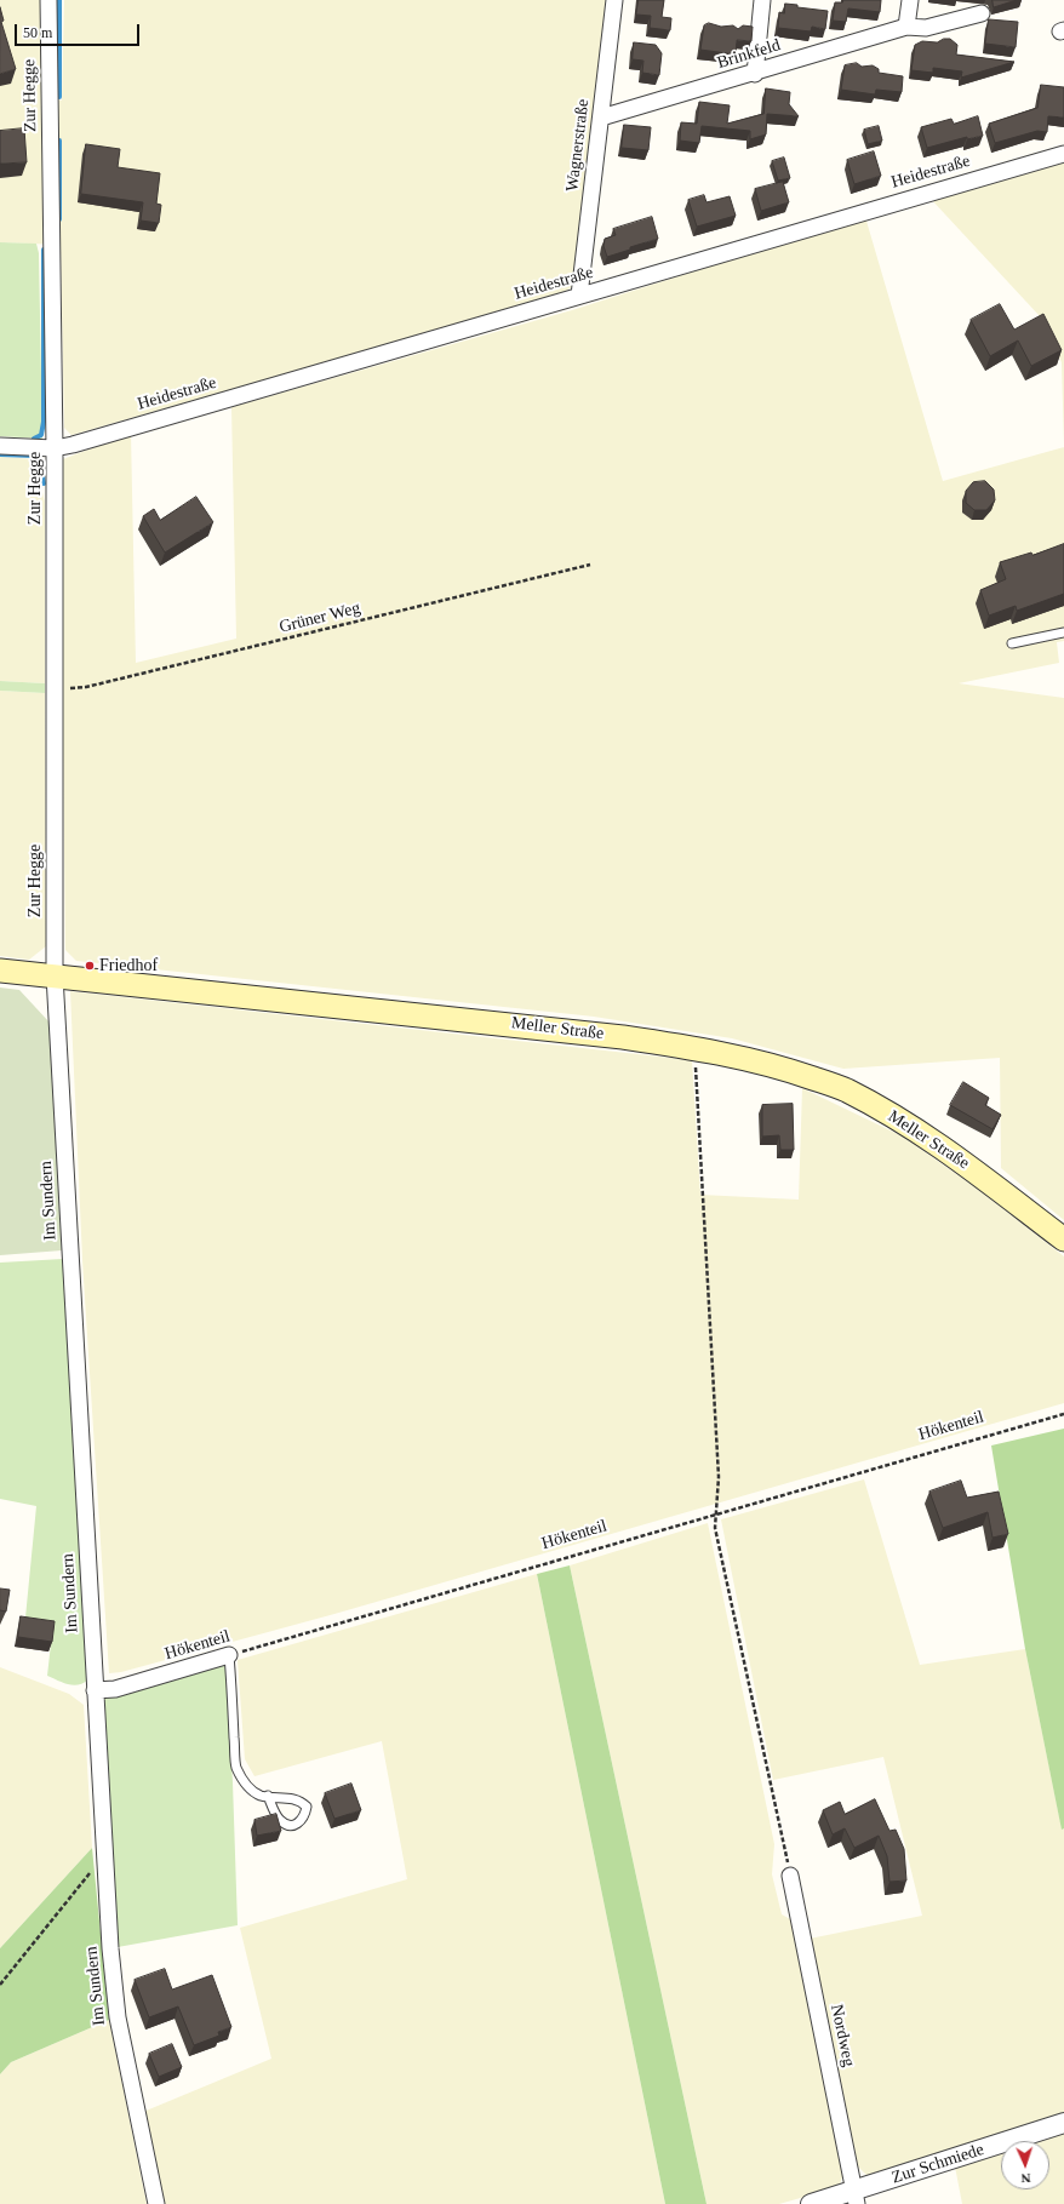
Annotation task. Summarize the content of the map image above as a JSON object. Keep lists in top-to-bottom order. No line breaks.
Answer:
{"streets":{"main road":["Meller Straße"],"street":["Brinkfeld","Zur Hegge","Wagnerstraße","Heidestraße","Im Sundern","Hökenteil","Nordweg","Zur Schmiede"],"path":["Grüner Weg"]},"crossings":[["Brinkfeld","Wagnerstraße"],["Zur Hegge","Heidestraße"],["Zur Hegge","Grüner Weg"],["Zur Hegge","Meller Straße"],["Zur Hegge","Im Sundern"],["Wagnerstraße","Heidestraße"],["Meller Straße","Im Sundern"],["Im Sundern","Hökenteil"],["Nordweg","Zur Schmiede"]],"places":["Friedhof"],"scale_bar":"50 m","north":"bottom"}
